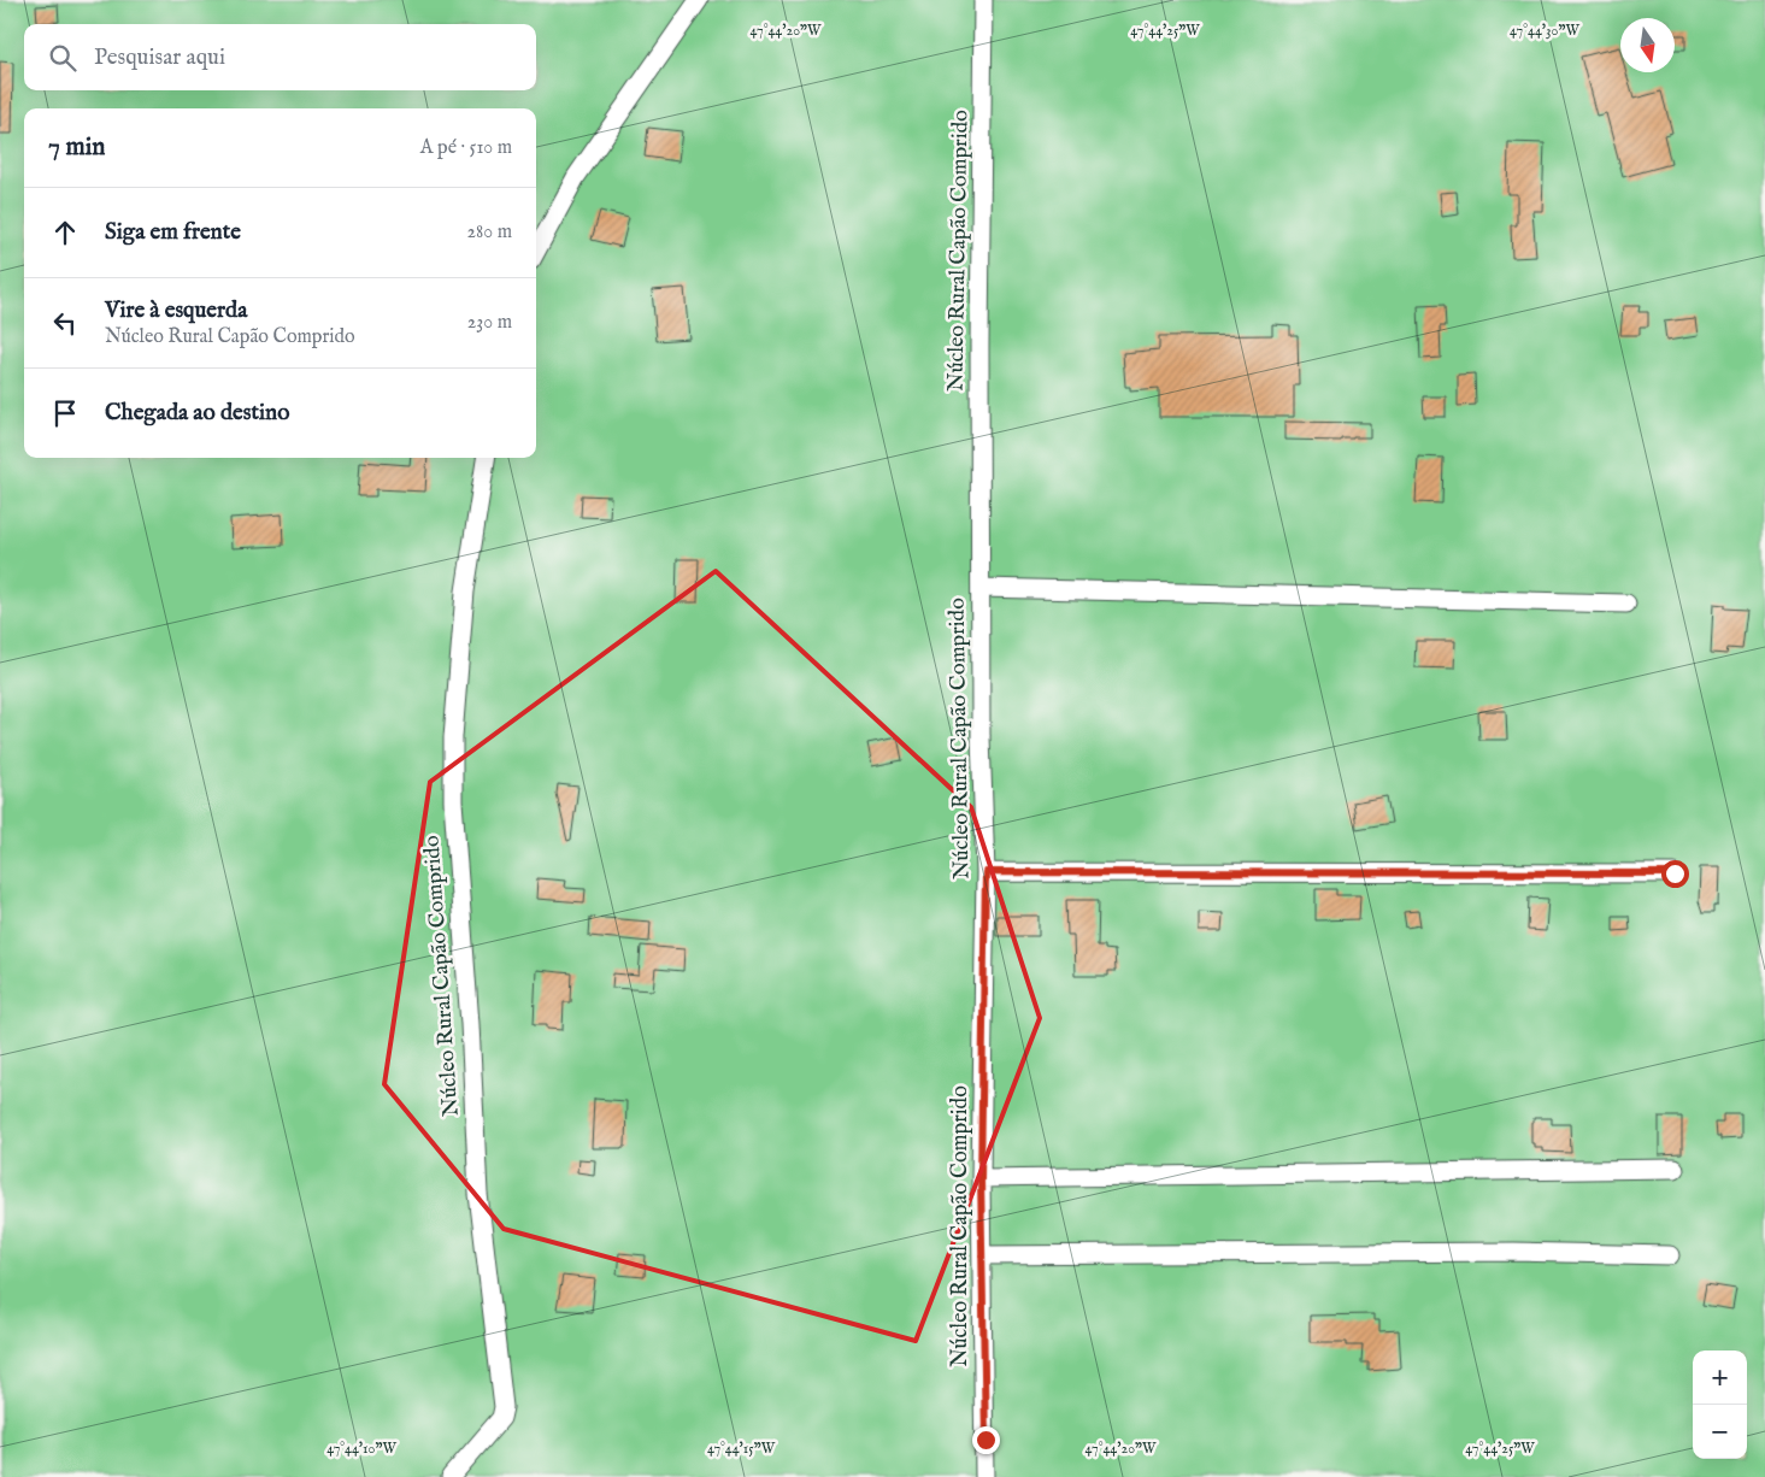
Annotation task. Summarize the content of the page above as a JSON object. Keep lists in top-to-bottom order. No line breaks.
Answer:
{"streets":{"street":["Núcleo Rural Capão Comprido"]},"north":"bottom","page":{"search":"Pesquisar aqui","heading":["7 min","A pé · 510 m"],"list":[["Siga em frente","280 m"],["Vire à esquerda","Núcleo Rural Capão Comprido","230 m"],"Chegada ao destino"],"map_buttons":["+","−"]},"coordinates":["47°44'20\"W","47°44'25\"W","47°44'30\"W","47°44'10\"W","47°44'15\"W"]}
